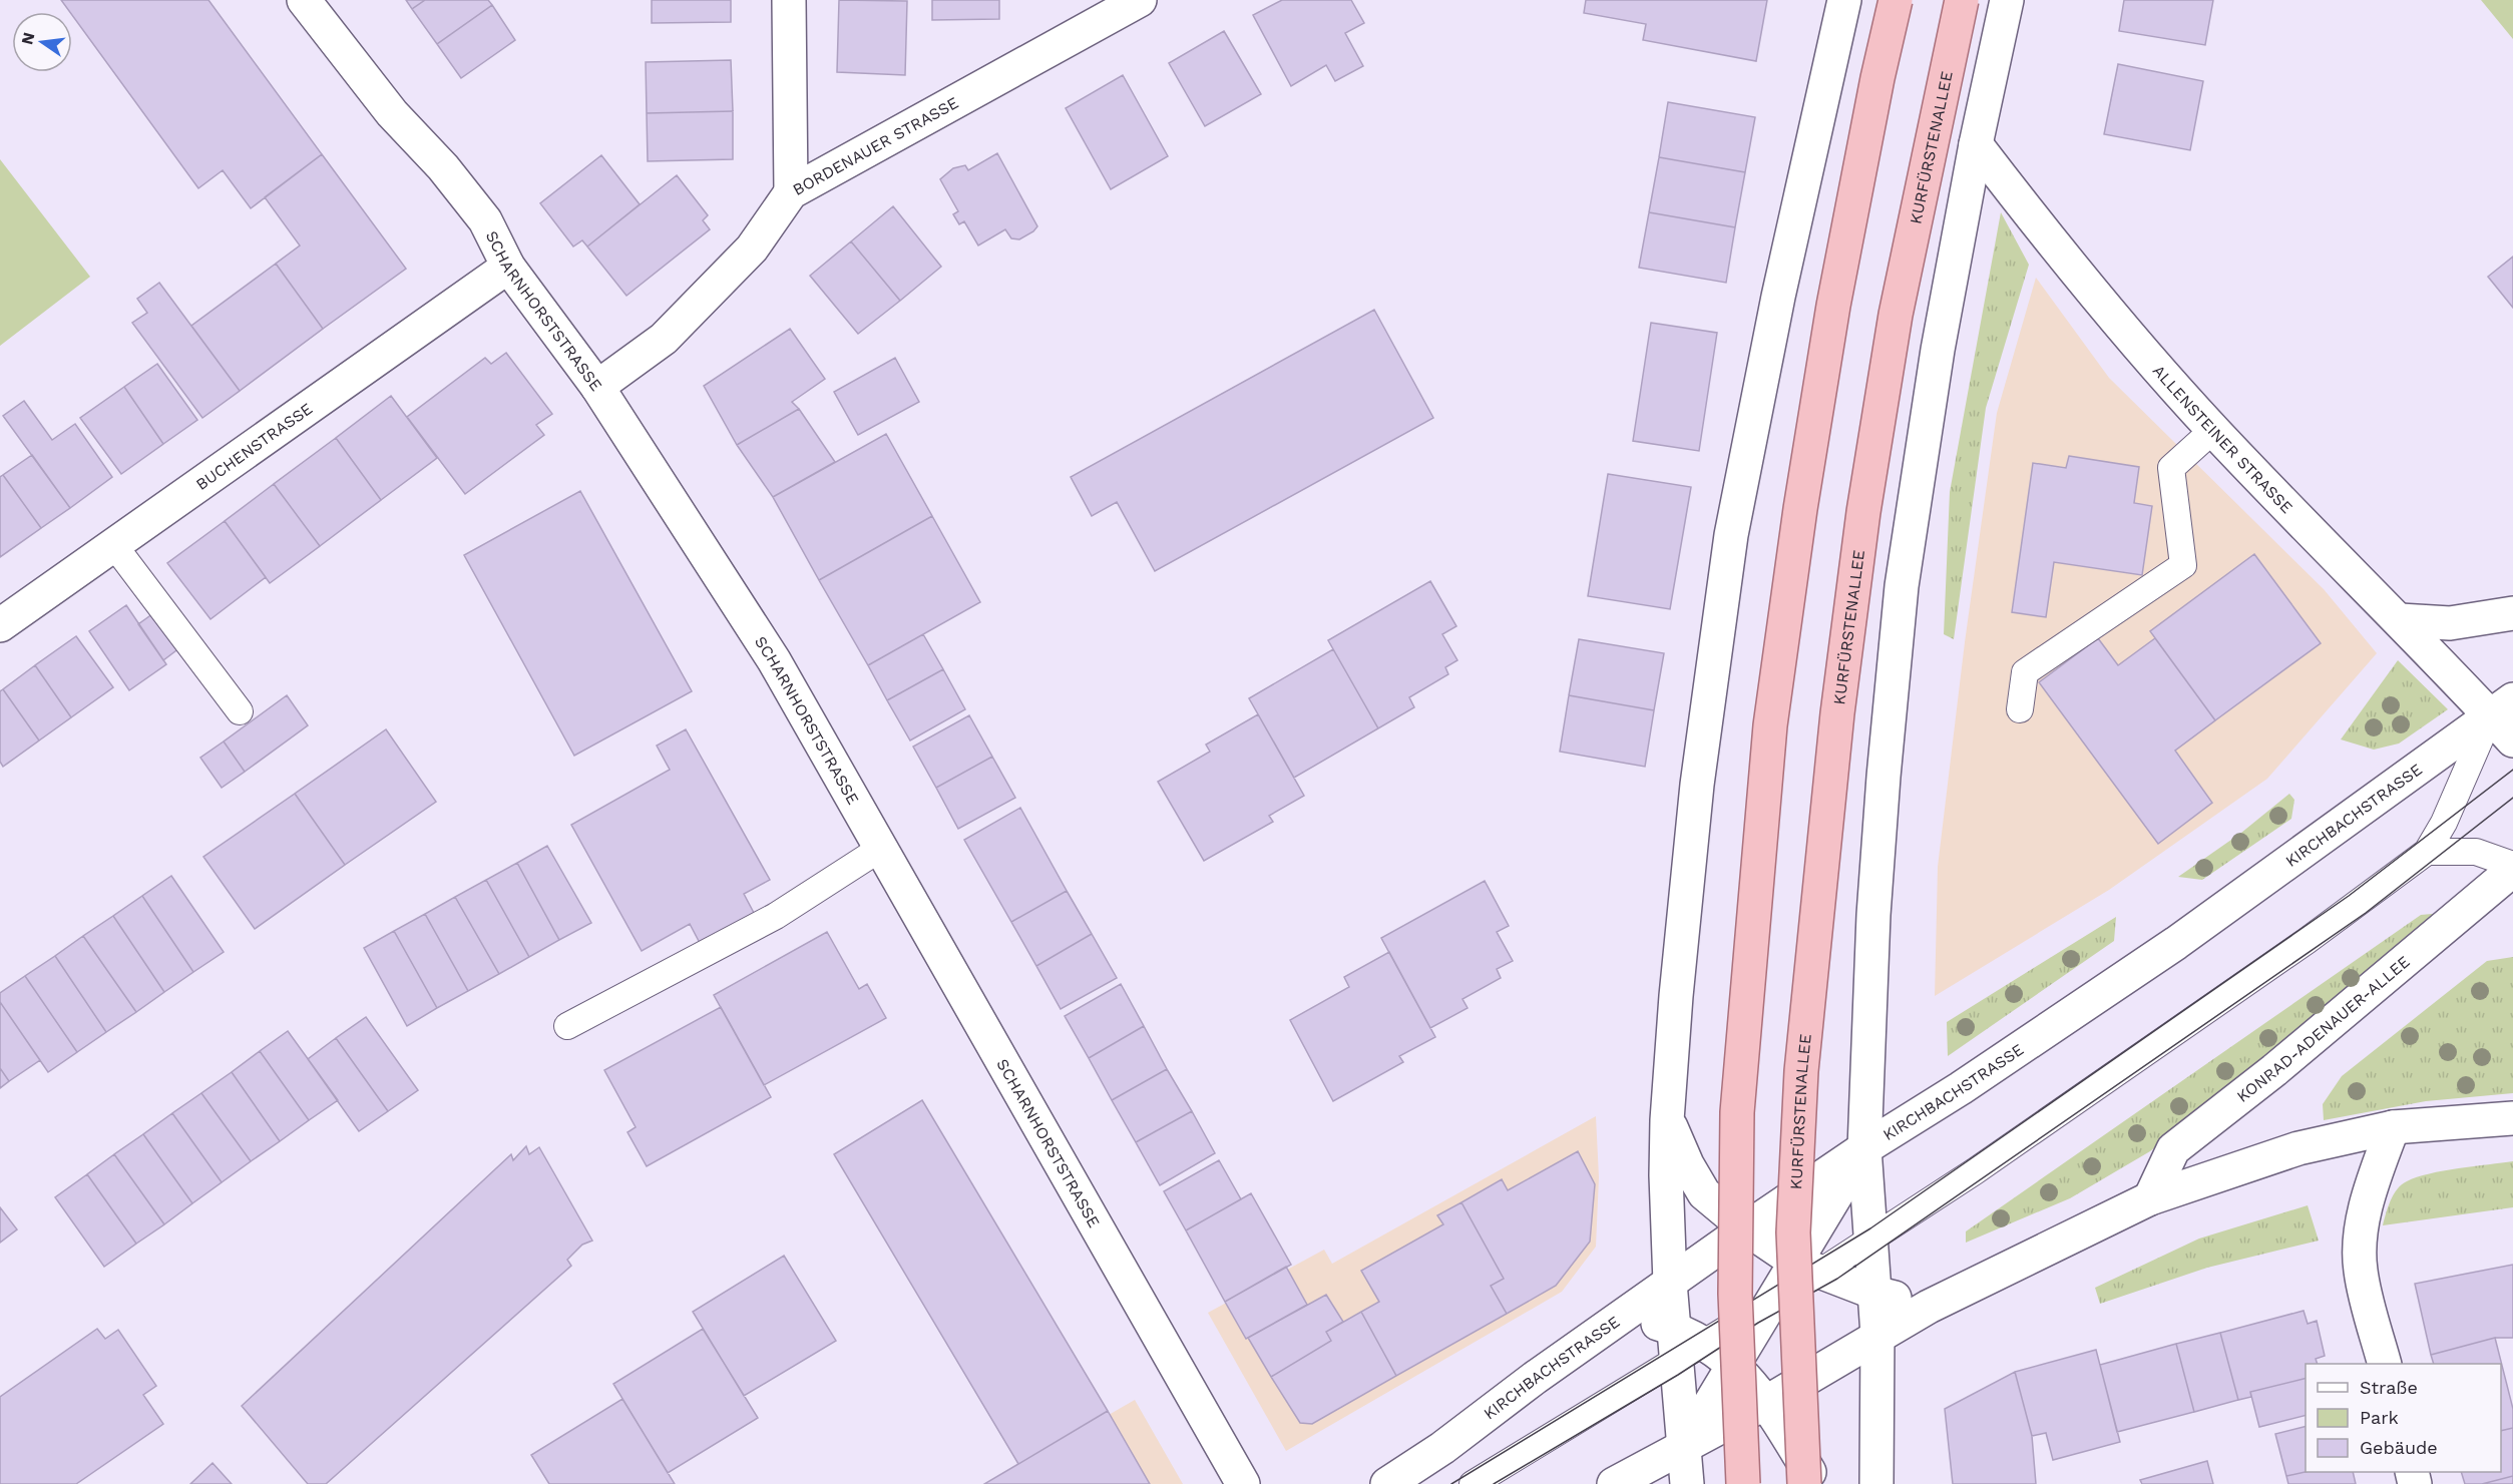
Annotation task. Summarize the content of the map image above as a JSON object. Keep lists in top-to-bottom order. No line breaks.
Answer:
{"streets":{"main road":["BORDENAUER STRASSE","KURFÜRSTENALLEE","SCHARNHORSTSTRASSE","ALLENSTEINER STRASSE","BUCHENSTRASSE","KIRCHBACHSTRASSE","KONRAD-ADENAUER-ALLEE"]},"crossings":[["BORDENAUER STRASSE","SCHARNHORSTSTRASSE"],["SCHARNHORSTSTRASSE","BUCHENSTRASSE"],["ALLENSTEINER STRASSE","KIRCHBACHSTRASSE"]],"legend":["Straße","Park","Gebäude"],"north":"left"}
